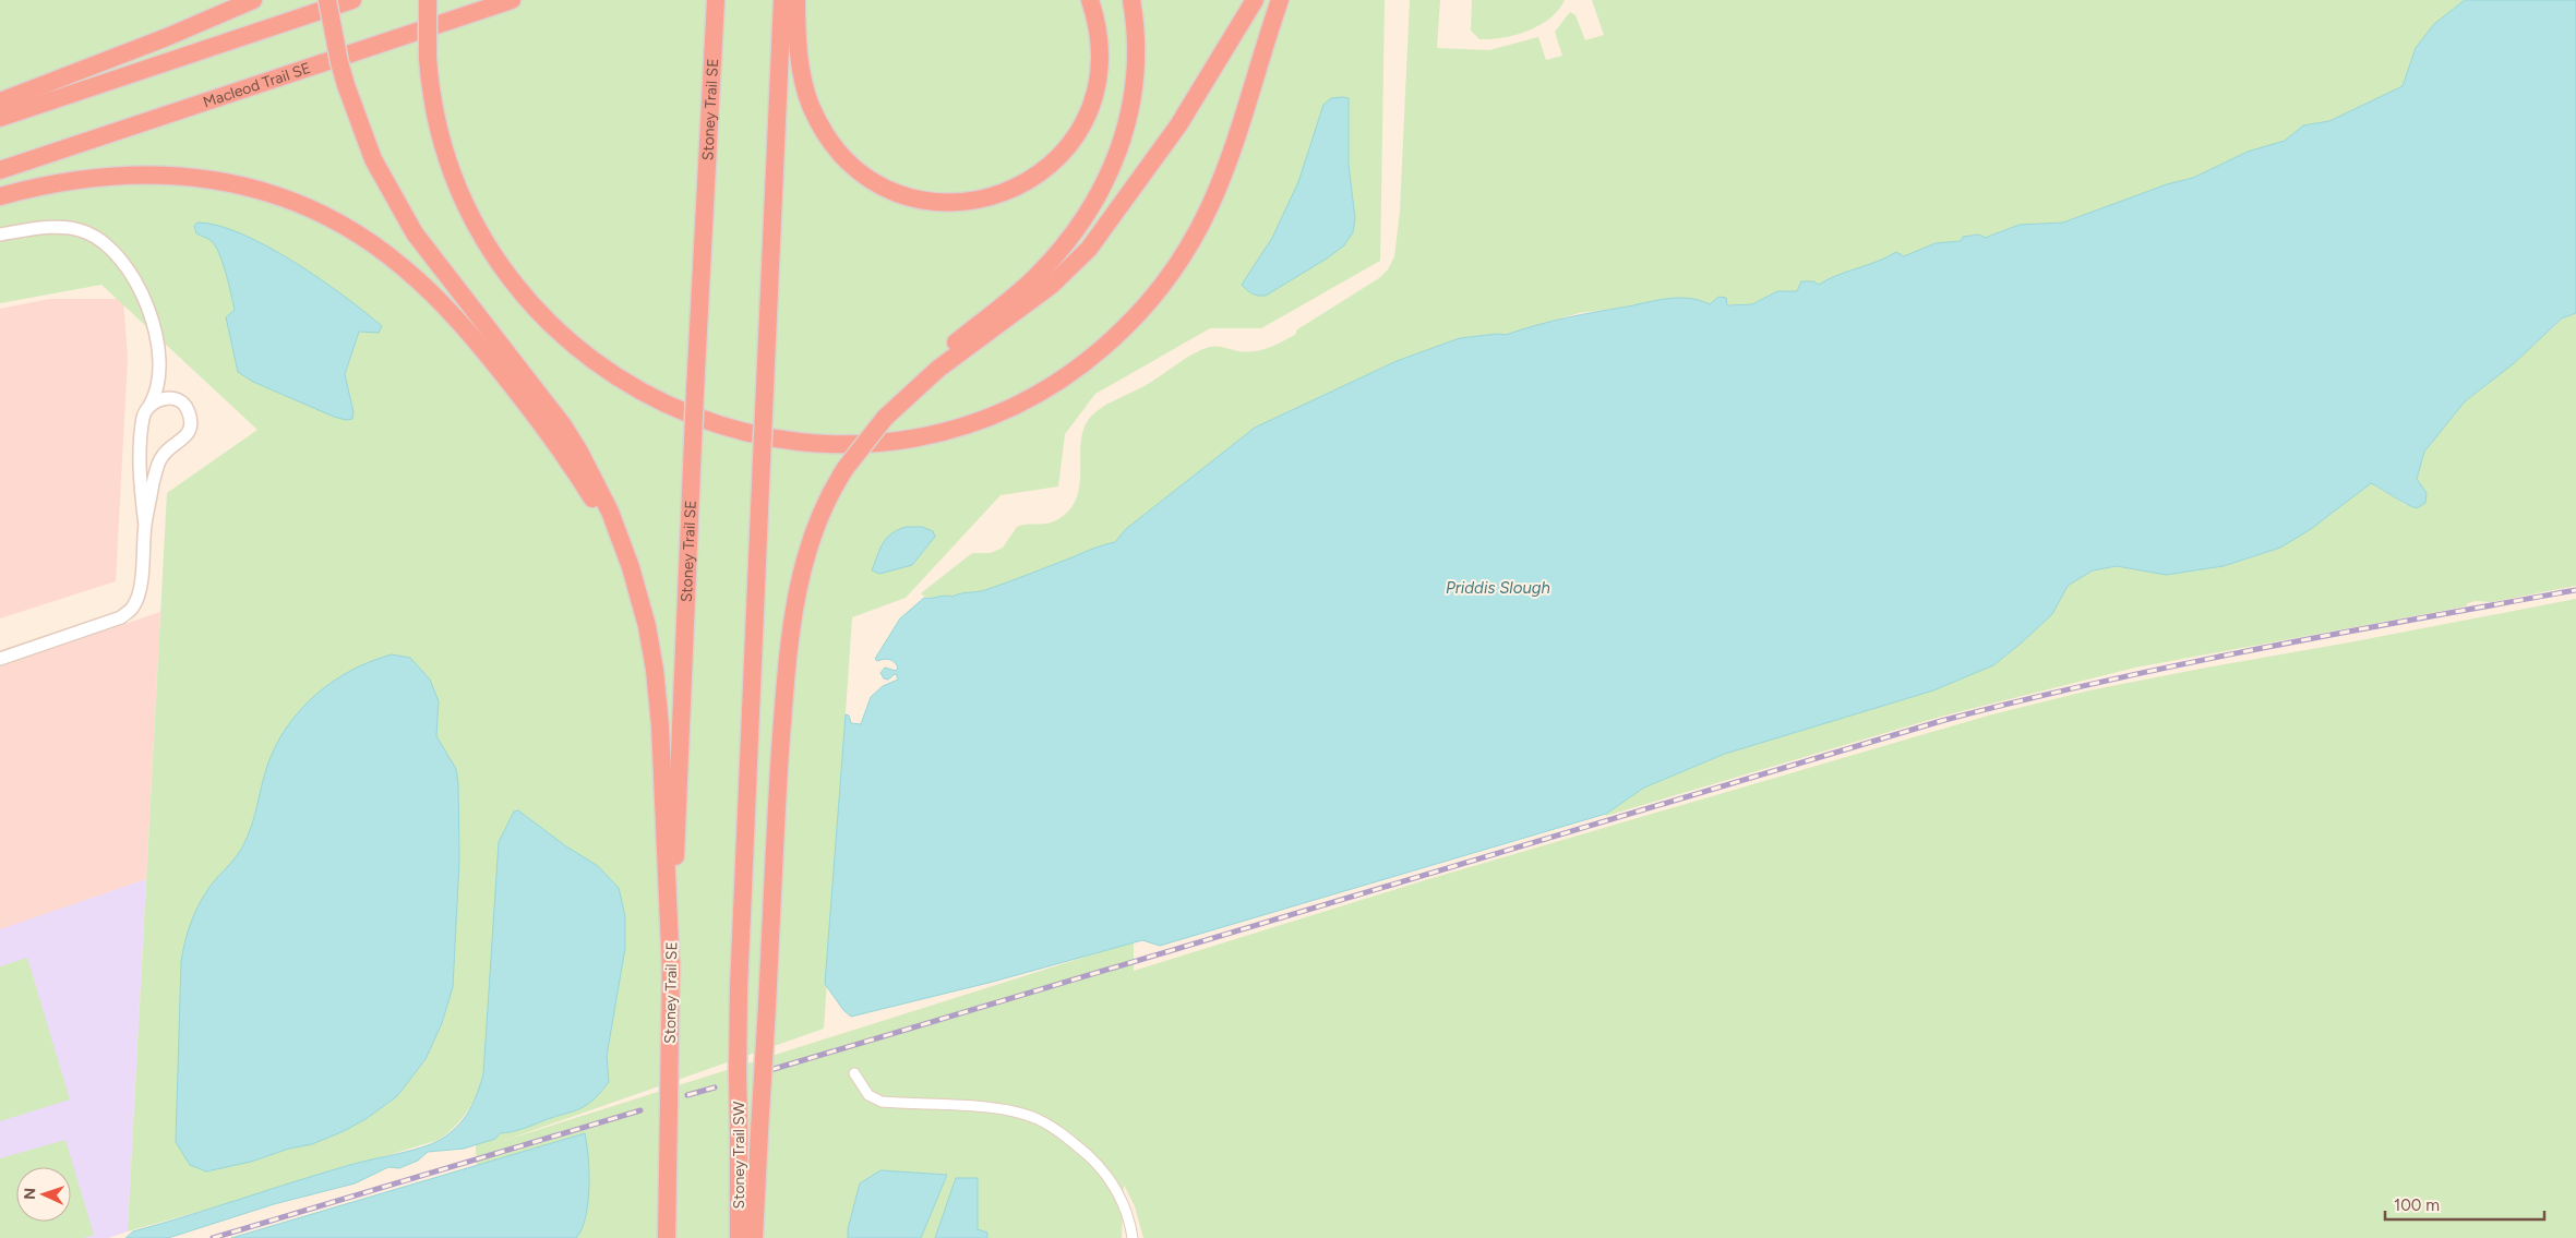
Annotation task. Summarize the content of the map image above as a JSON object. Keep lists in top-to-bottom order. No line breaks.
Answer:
{"streets":{"highway":["Macleod Trail SE","Stoney Trail SE","Stoney Trail SW"]},"water":["Priddis Slough"],"scale_bar":"100 m","north":"left"}
